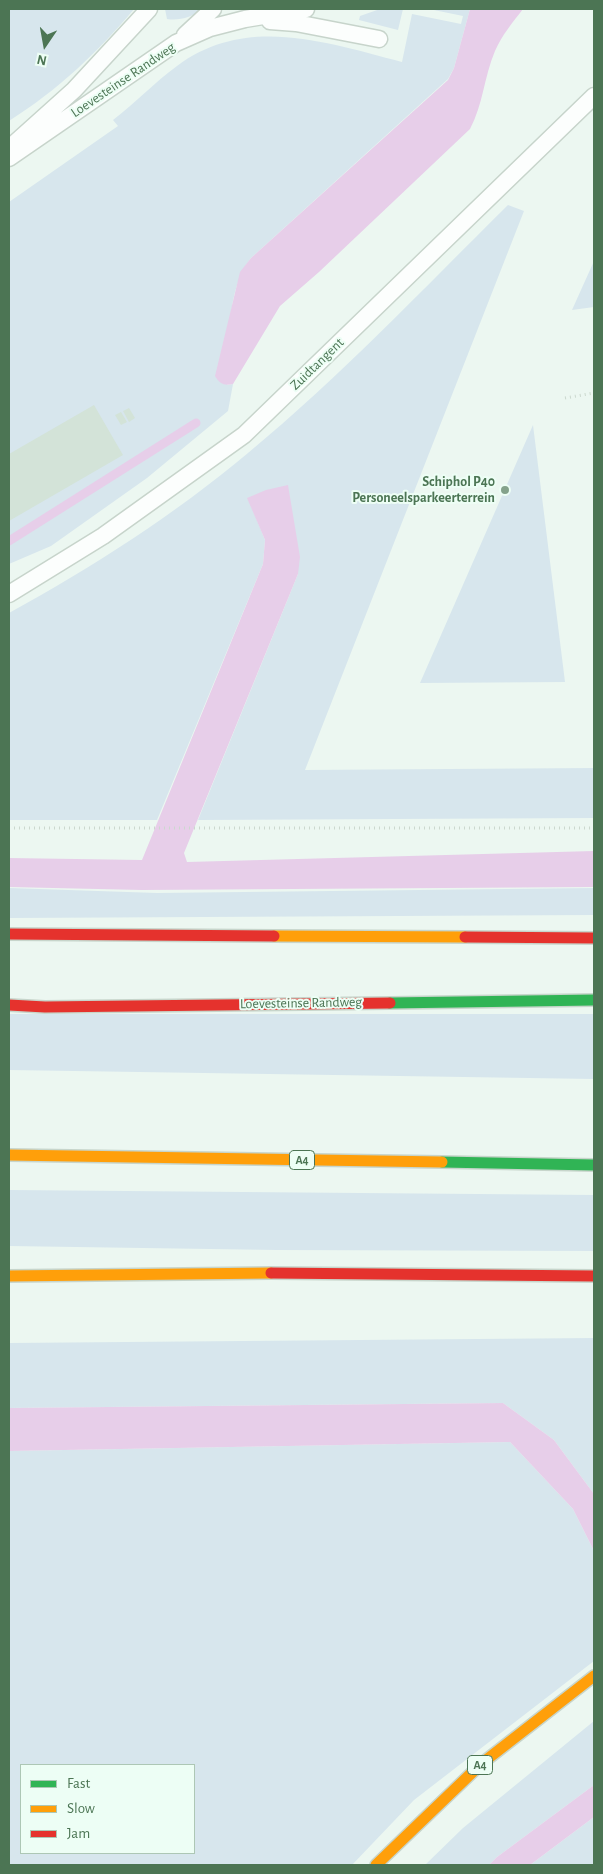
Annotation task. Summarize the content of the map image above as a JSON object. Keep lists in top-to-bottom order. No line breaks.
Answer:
{"streets":{"main road":["Loevesteinse Randweg","A4"],"lane":["Zuidtangent"]},"places":["Schiphol P40 Personeelsparkeerterrein"],"legend":["Fast","Slow","Jam"],"north":"bottom"}
